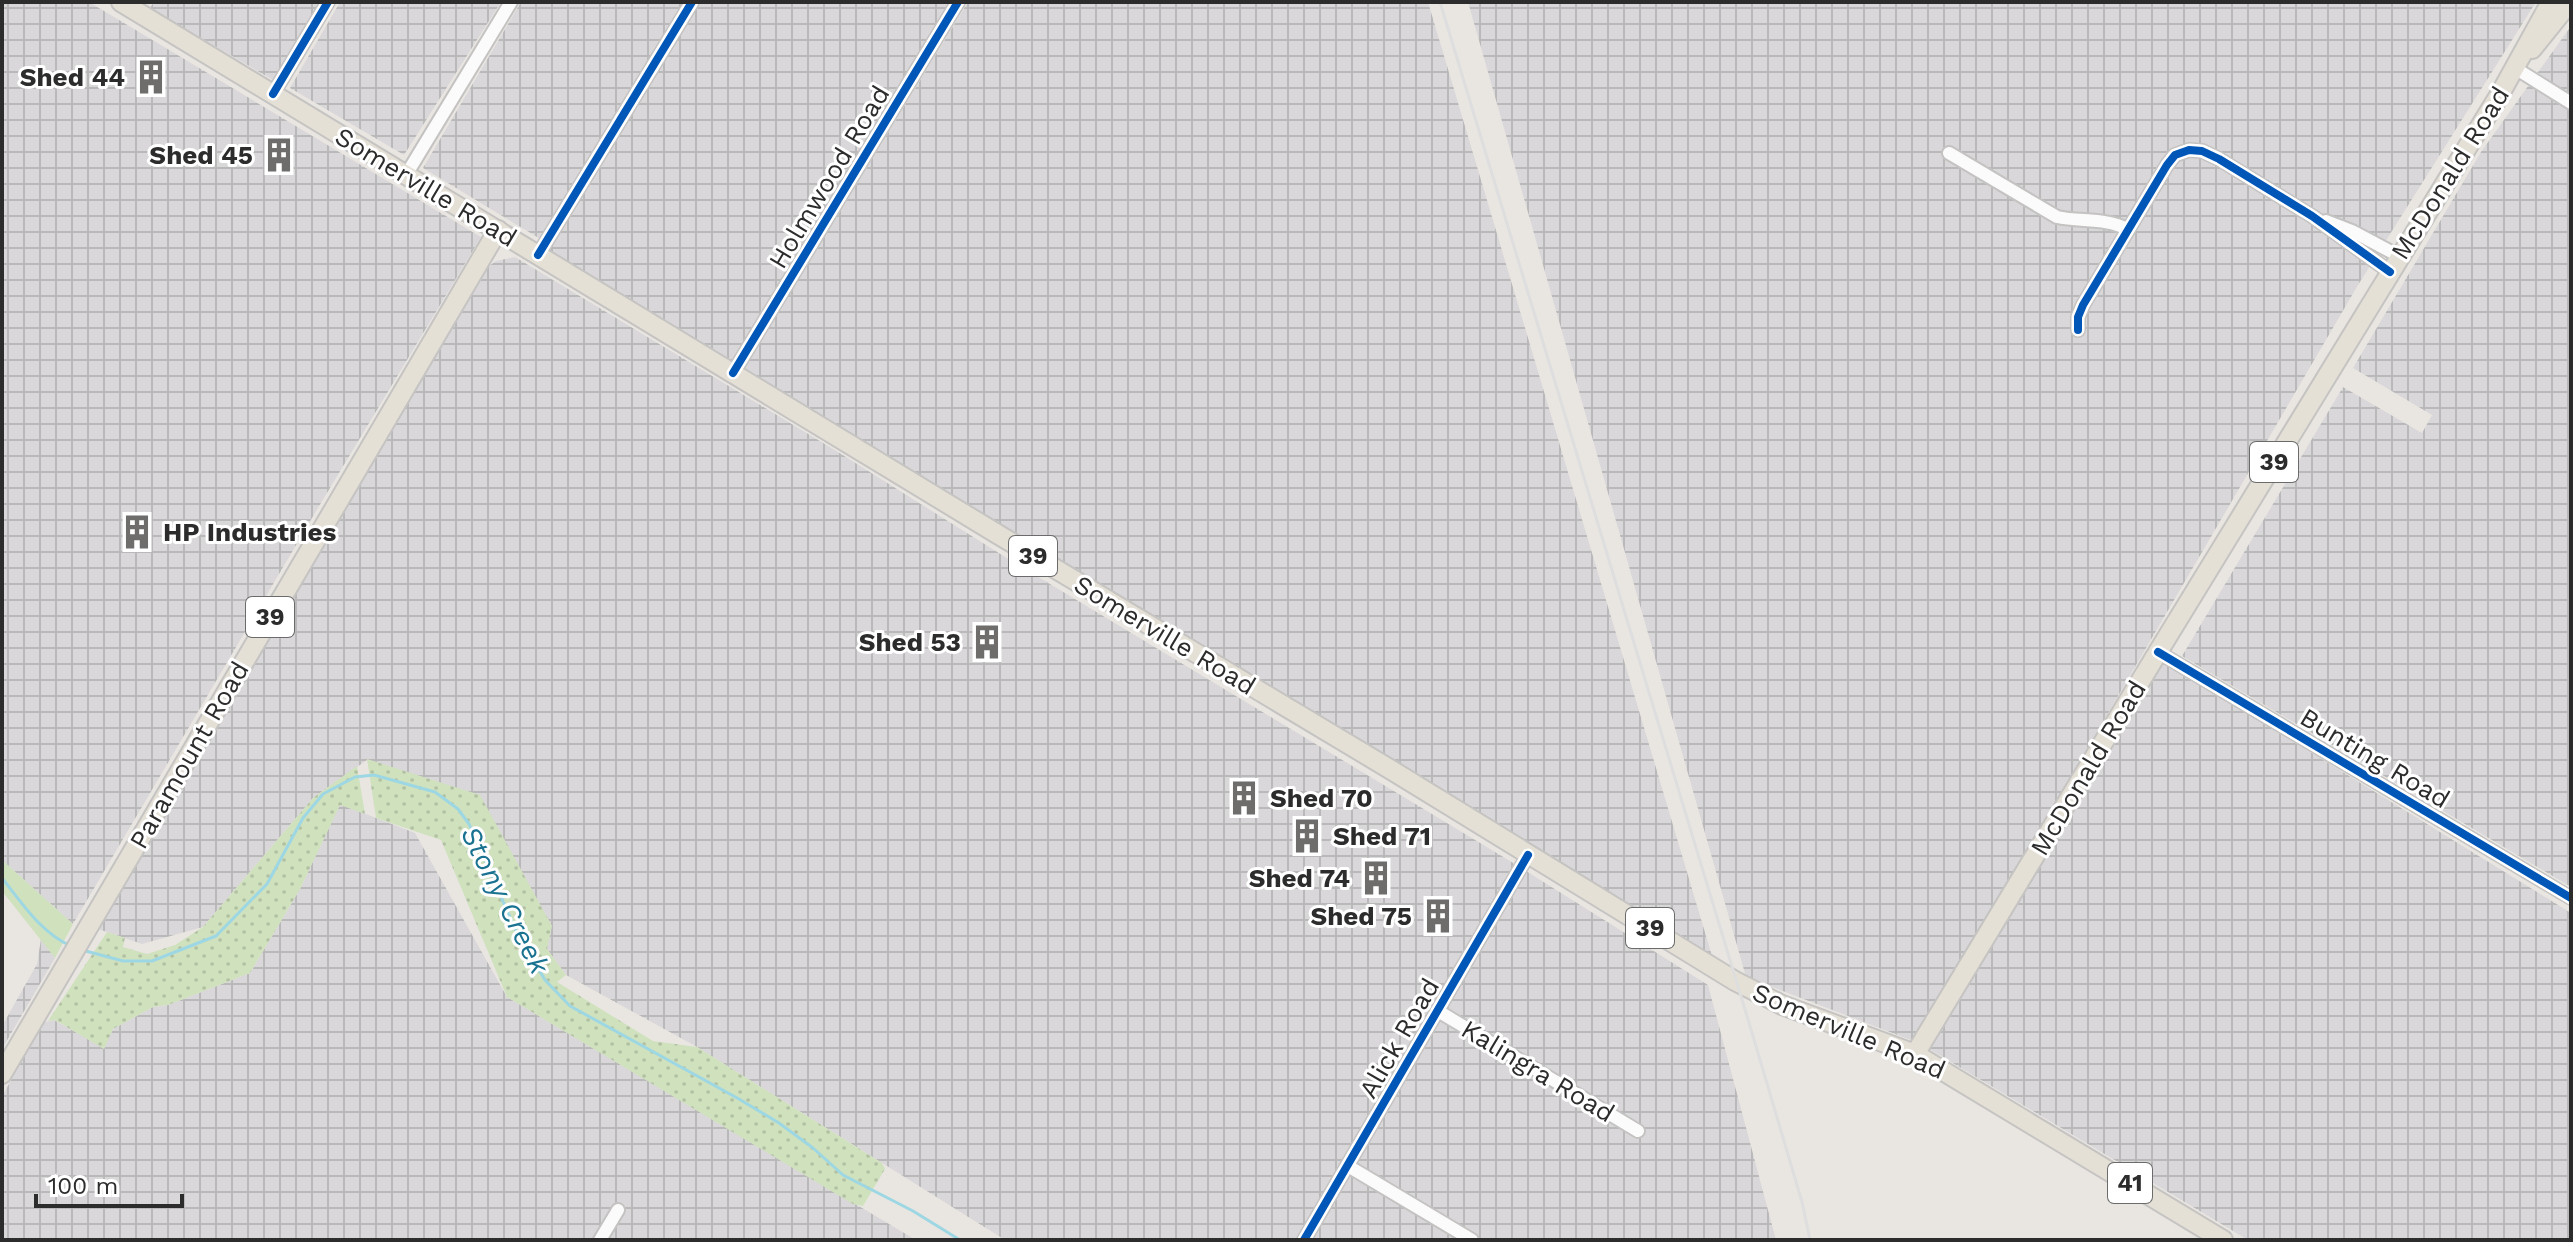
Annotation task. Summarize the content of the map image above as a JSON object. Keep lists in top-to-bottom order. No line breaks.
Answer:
{"streets":{"main road":["McDonald Road","Somerville Road","39","Paramount Road","41"],"street":["Holmwood Road","Bunting Road","Alick Road","Kalingra Road"]},"crossings":[["McDonald Road","Somerville Road"],["McDonald Road","Bunting Road"],["Holmwood Road","Somerville Road"],["Somerville Road","Paramount Road"],["Somerville Road","Alick Road"],["Alick Road","Kalingra Road"]],"water":["Stony Creek"],"places":{"building":["Shed 44","Shed 45","HP Industries","Shed 53","Shed 70","Shed 71","Shed 74","Shed 75"]},"scale_bar":"100 m"}
